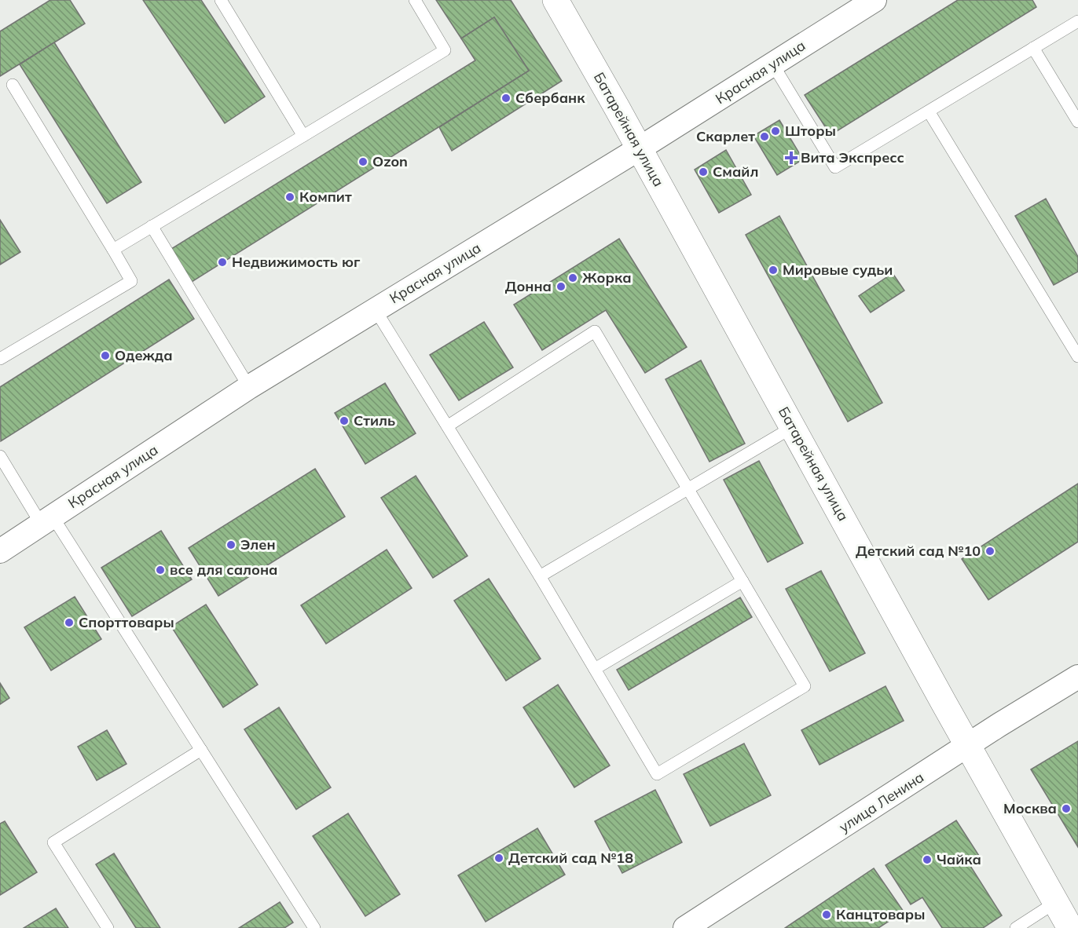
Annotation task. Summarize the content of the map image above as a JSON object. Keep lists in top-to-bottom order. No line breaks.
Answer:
{"streets":{"street":["Красная улица","Батарейная улица","улица Ленина"]},"crossings":[["Красная улица","Батарейная улица"],["Батарейная улица","улица Ленина"]],"places":{"other":["Сбербанк","Шторы","Скарлет","Ozon","Смайл","Компит","Недвижимость юг","Мировые судьи","Жорка","Донна","Одежда","Стиль","Элен","Детский сад №10","все для салона","Спорттовары","Москва","Детский сад №18","Чайка","Канцтовары"],"health":["Вита Экспресс"]}}
